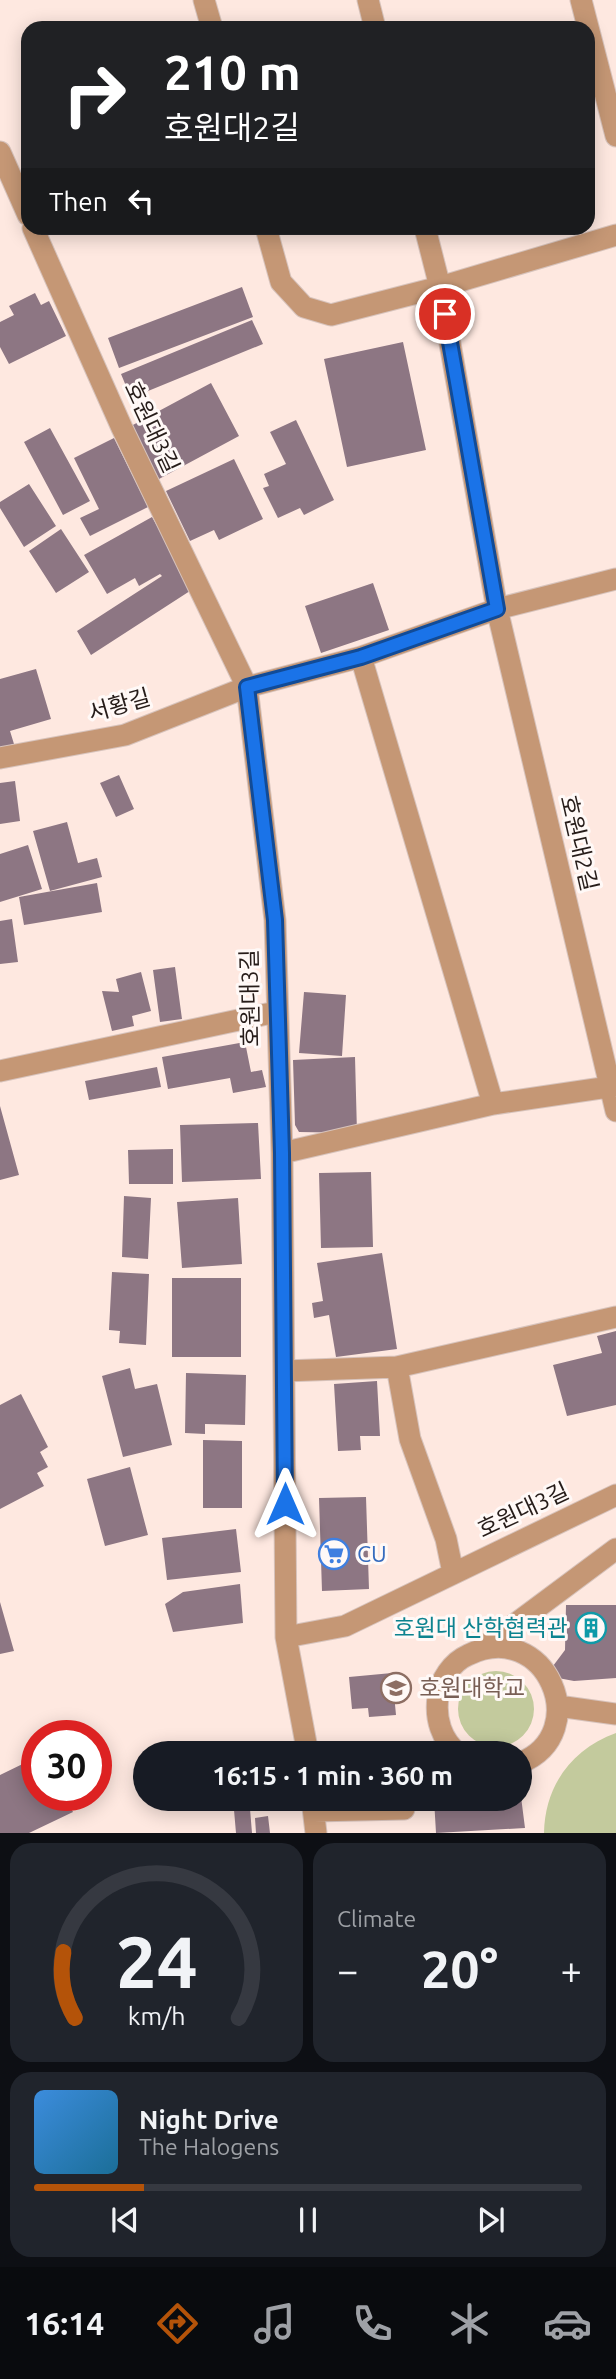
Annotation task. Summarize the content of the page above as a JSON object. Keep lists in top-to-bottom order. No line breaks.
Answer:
{"streets":{"street":["호원대3길","서황길","호원대2길"]},"crossings":[["호원대3길","서황길"]],"places":{"supermarket":["CU"],"building":["호원대 산학협력관"],"school or university":["호원대학교"]},"page":{"turn":["210 m","호원대2길"],"then":"Then","limit":"30","trip":"16:15 · 1 min · 360 m","tile":"Climate","heat":["−","20°","+"],"song":["Night Drive","The Halogens"],"tabs":"16:14","gauge":["24","km/h"]}}
